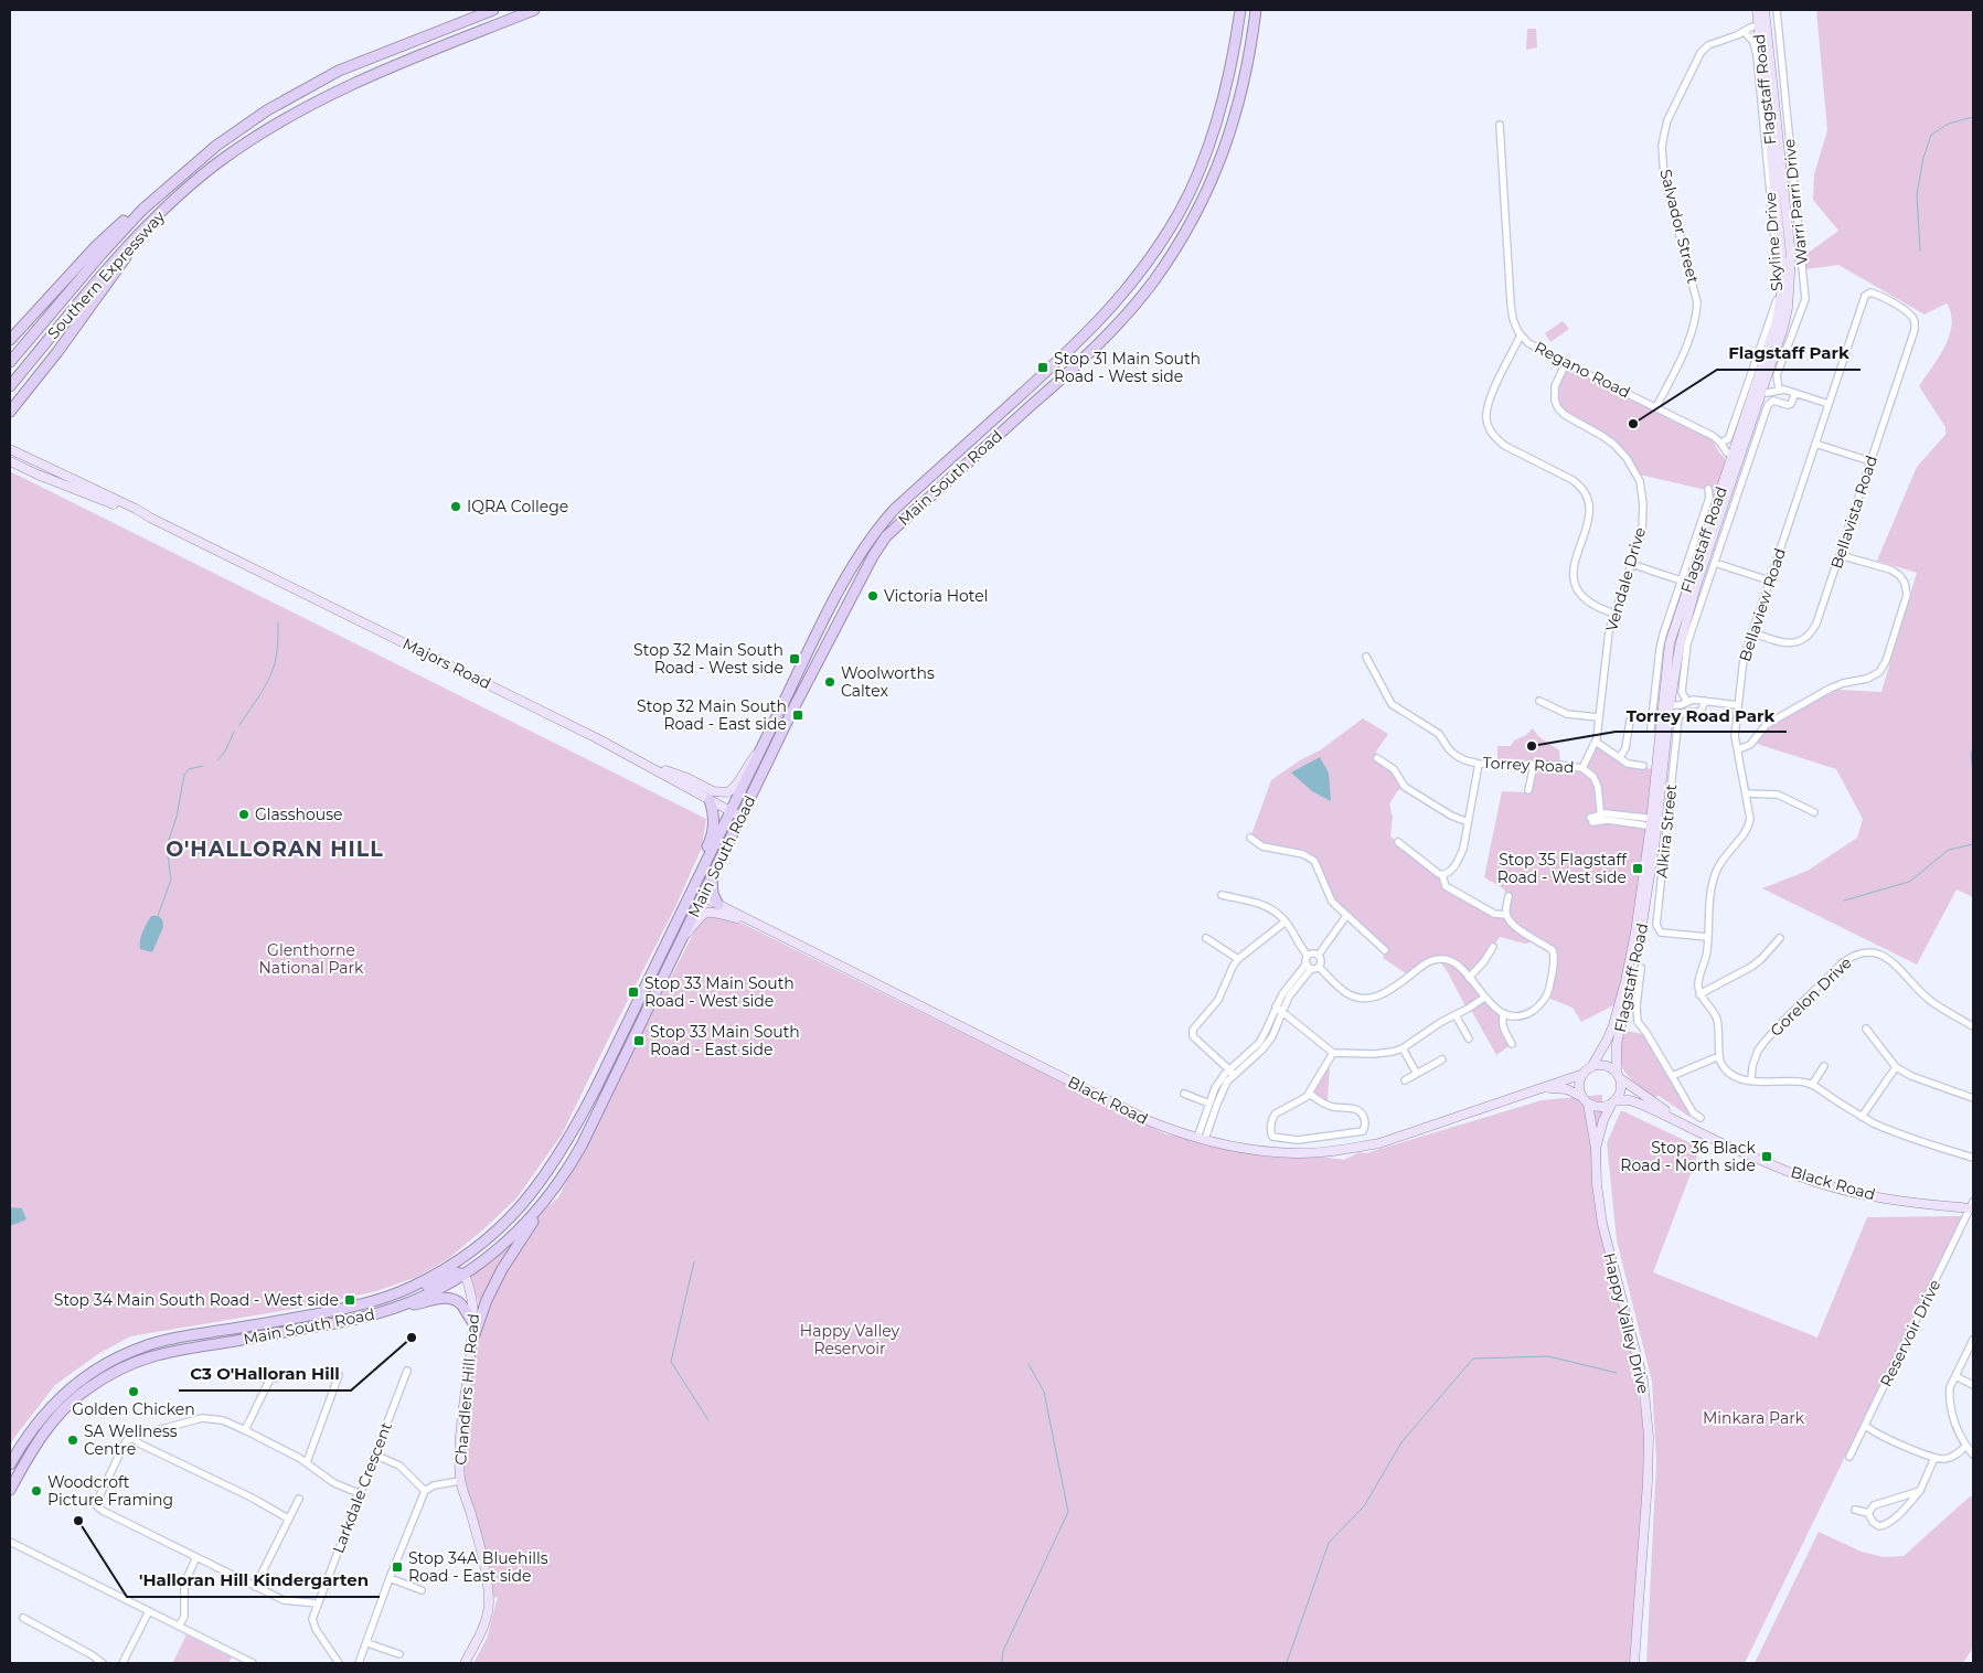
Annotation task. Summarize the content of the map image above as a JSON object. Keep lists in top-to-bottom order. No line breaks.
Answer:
{"streets":{"highway":["Southern Expressway","Main South Road"],"main road":["Flagstaff Road","Majors Road","Black Road","Happy Valley Drive","Chandlers Hill Road"],"street":["Warri Parri Drive","Salvador Street","Skyline Drive","Regano Road","Bellavista Road","Vendale Drive","Bellaview Road","Torrey Road","Alkira Street","Gorelon Drive","Reservoir Drive","Larkdale Crescent"]},"crossings":[["Flagstaff Road","Salvador Street"],["Flagstaff Road","Regano Road"],["Flagstaff Road","Black Road"],["Flagstaff Road","Happy Valley Drive"],["Salvador Street","Skyline Drive"],["Salvador Street","Regano Road"],["Skyline Drive","Regano Road"],["Regano Road","Vendale Drive"],["Main South Road","Majors Road"],["Main South Road","Black Road"],["Main South Road","Chandlers Hill Road"],["Bellavista Road","Bellaview Road"],["Vendale Drive","Torrey Road"],["Bellaview Road","Alkira Street"],["Black Road","Happy Valley Drive"],["Black Road","Reservoir Drive"]],"districts":["O'HALLORAN HILL"],"parks":["Glenthorne National Park","Happy Valley Reservoir","Minkara Park"],"places":{"transit":["Stop 31 Main South Road - West side","Stop 32 Main South Road - West side","Stop 32 Main South Road - East side","Stop 35 Flagstaff Road - West side","Stop 33 Main South Road - West side","Stop 33 Main South Road - East side","Stop 36 Black Road - North side","Stop 34 Main South Road - West side","Stop 34A Bluehills Road - East side"],"other":["Flagstaff Park","IQRA College","Victoria Hotel","Woolworths Caltex","Torrey Road Park","Glasshouse","C3 O'Halloran Hill","Golden Chicken","SA Wellness Centre","Woodcroft Picture Framing","'Halloran Hill Kindergarten"]}}
